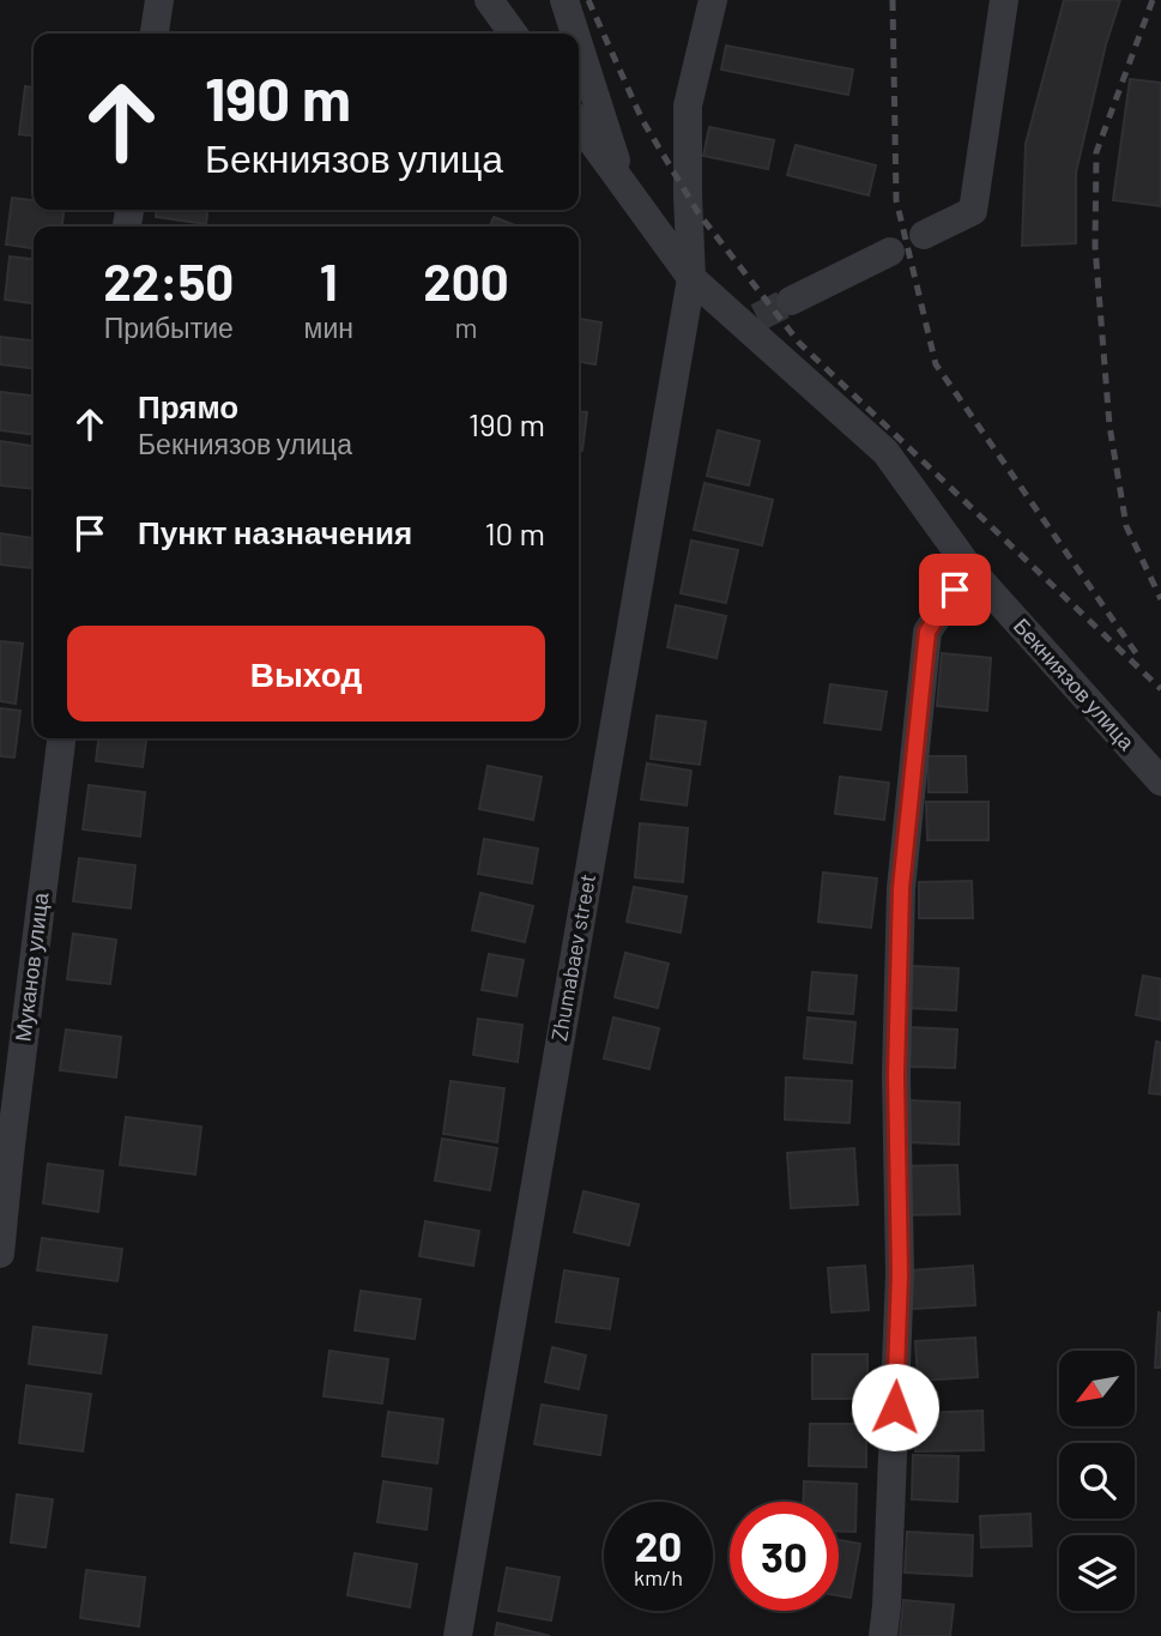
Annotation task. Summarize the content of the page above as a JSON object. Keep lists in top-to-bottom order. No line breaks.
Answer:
{"streets":{"street":["Бекниязов улица","Zhumabaev street","Муканов улица"]},"crossings":[["Бекниязов улица","Zhumabaev street"]],"north":"bottom left","page":{"turn":["190 m","Бекниязов улица"],"eta":["22:50","Прибытие","1","мин","200","m"],"list":[{"name":"Прямо","note":"Бекниязов улица","value":"190 m"},{"name":"Пункт назначения","value":"10 m"}],"buttons":"Выход","speed":"20 km/h","limit":"30"}}
